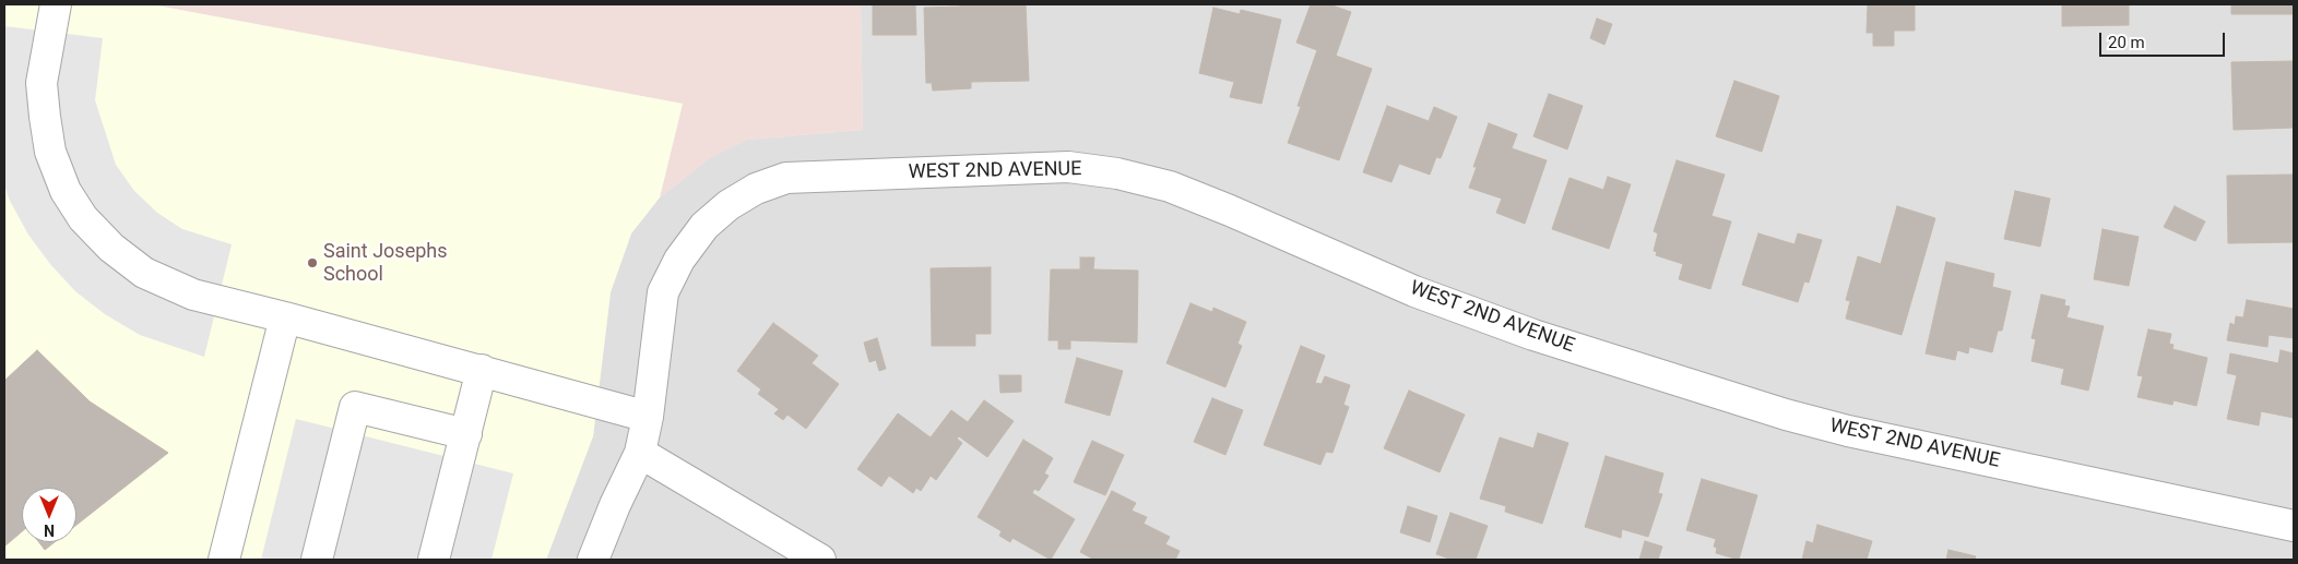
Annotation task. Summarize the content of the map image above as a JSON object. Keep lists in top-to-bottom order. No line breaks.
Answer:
{"streets":{"street":["WEST 2ND AVENUE"]},"places":["Saint Josephs School"],"scale_bar":"20 m","north":"bottom"}
